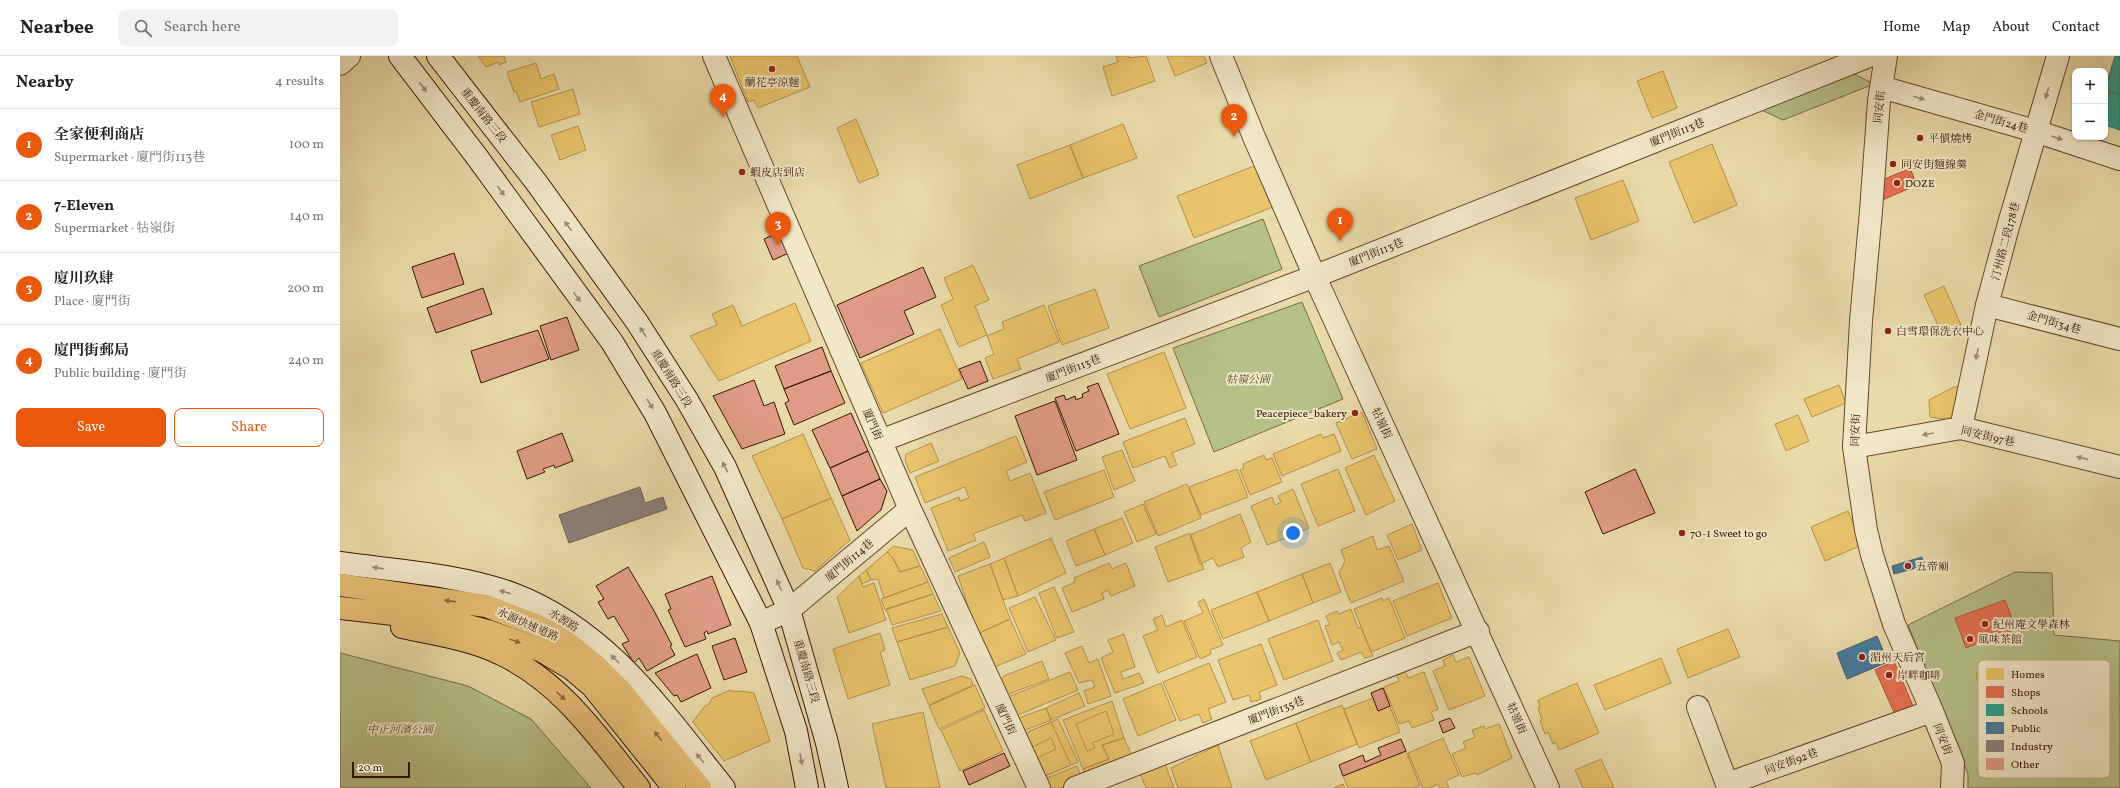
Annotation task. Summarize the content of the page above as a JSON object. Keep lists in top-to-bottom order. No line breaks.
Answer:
{"streets":{"highway":["水源快速道路"],"street":["同安街","重慶南路三段","金門街24巷","廈門街113巷","汀州路二段178巷","金門街34巷","牯嶺街","廈門街","同安街97巷","廈門街114巷","水源路","廈門街135巷","同安街92巷"]},"crossings":[["同安街","金門街24巷"],["同安街","同安街97巷"],["同安街","同安街92巷"],["重慶南路三段","廈門街114巷"],["金門街24巷","汀州路二段178巷"],["廈門街113巷","牯嶺街"],["廈門街113巷","廈門街"],["汀州路二段178巷","金門街34巷"],["汀州路二段178巷","同安街97巷"],["牯嶺街","廈門街135巷"],["廈門街","廈門街114巷"]],"one_way":["金門街24巷","汀州路二段178巷","同安街97巷","水源路"],"parks":["牯嶺公園","中正河濱公園"],"places":["蘭花亭涼麵","平價燒烤","同安街麵線羹","蝦皮店到店","DOZE","白雪環保洗衣中心","Peacepiece_bakery","70-1 Sweet to go","五帝廟","紀州庵文學森林","風味茶館","湄州天后宮","岸畔咖啡"],"legend":["Homes","Shops","Schools","Public","Industry","Other"],"scale_bar":"20 m","page":{"header":"Nearbee","search":"Search here","nav":["Home","Map","About","Contact"],"heading":["Nearby","4 results"],"map_buttons":["+","−"],"pins":["4","2","1","3"],"list":[{"mark":"1","name":"全家便利商店","note":"Supermarket · 廈門街113巷","value":"100 m"},{"mark":"2","name":"7-Eleven","note":"Supermarket · 牯嶺街","value":"140 m"},{"mark":"3","name":"廈川玖肆","note":"Place · 廈門街","value":"200 m"},{"mark":"4","name":"廈門街郵局","note":"Public building · 廈門街","value":"240 m"}],"buttons":["Save","Share"],"scale":"20 m"}}
